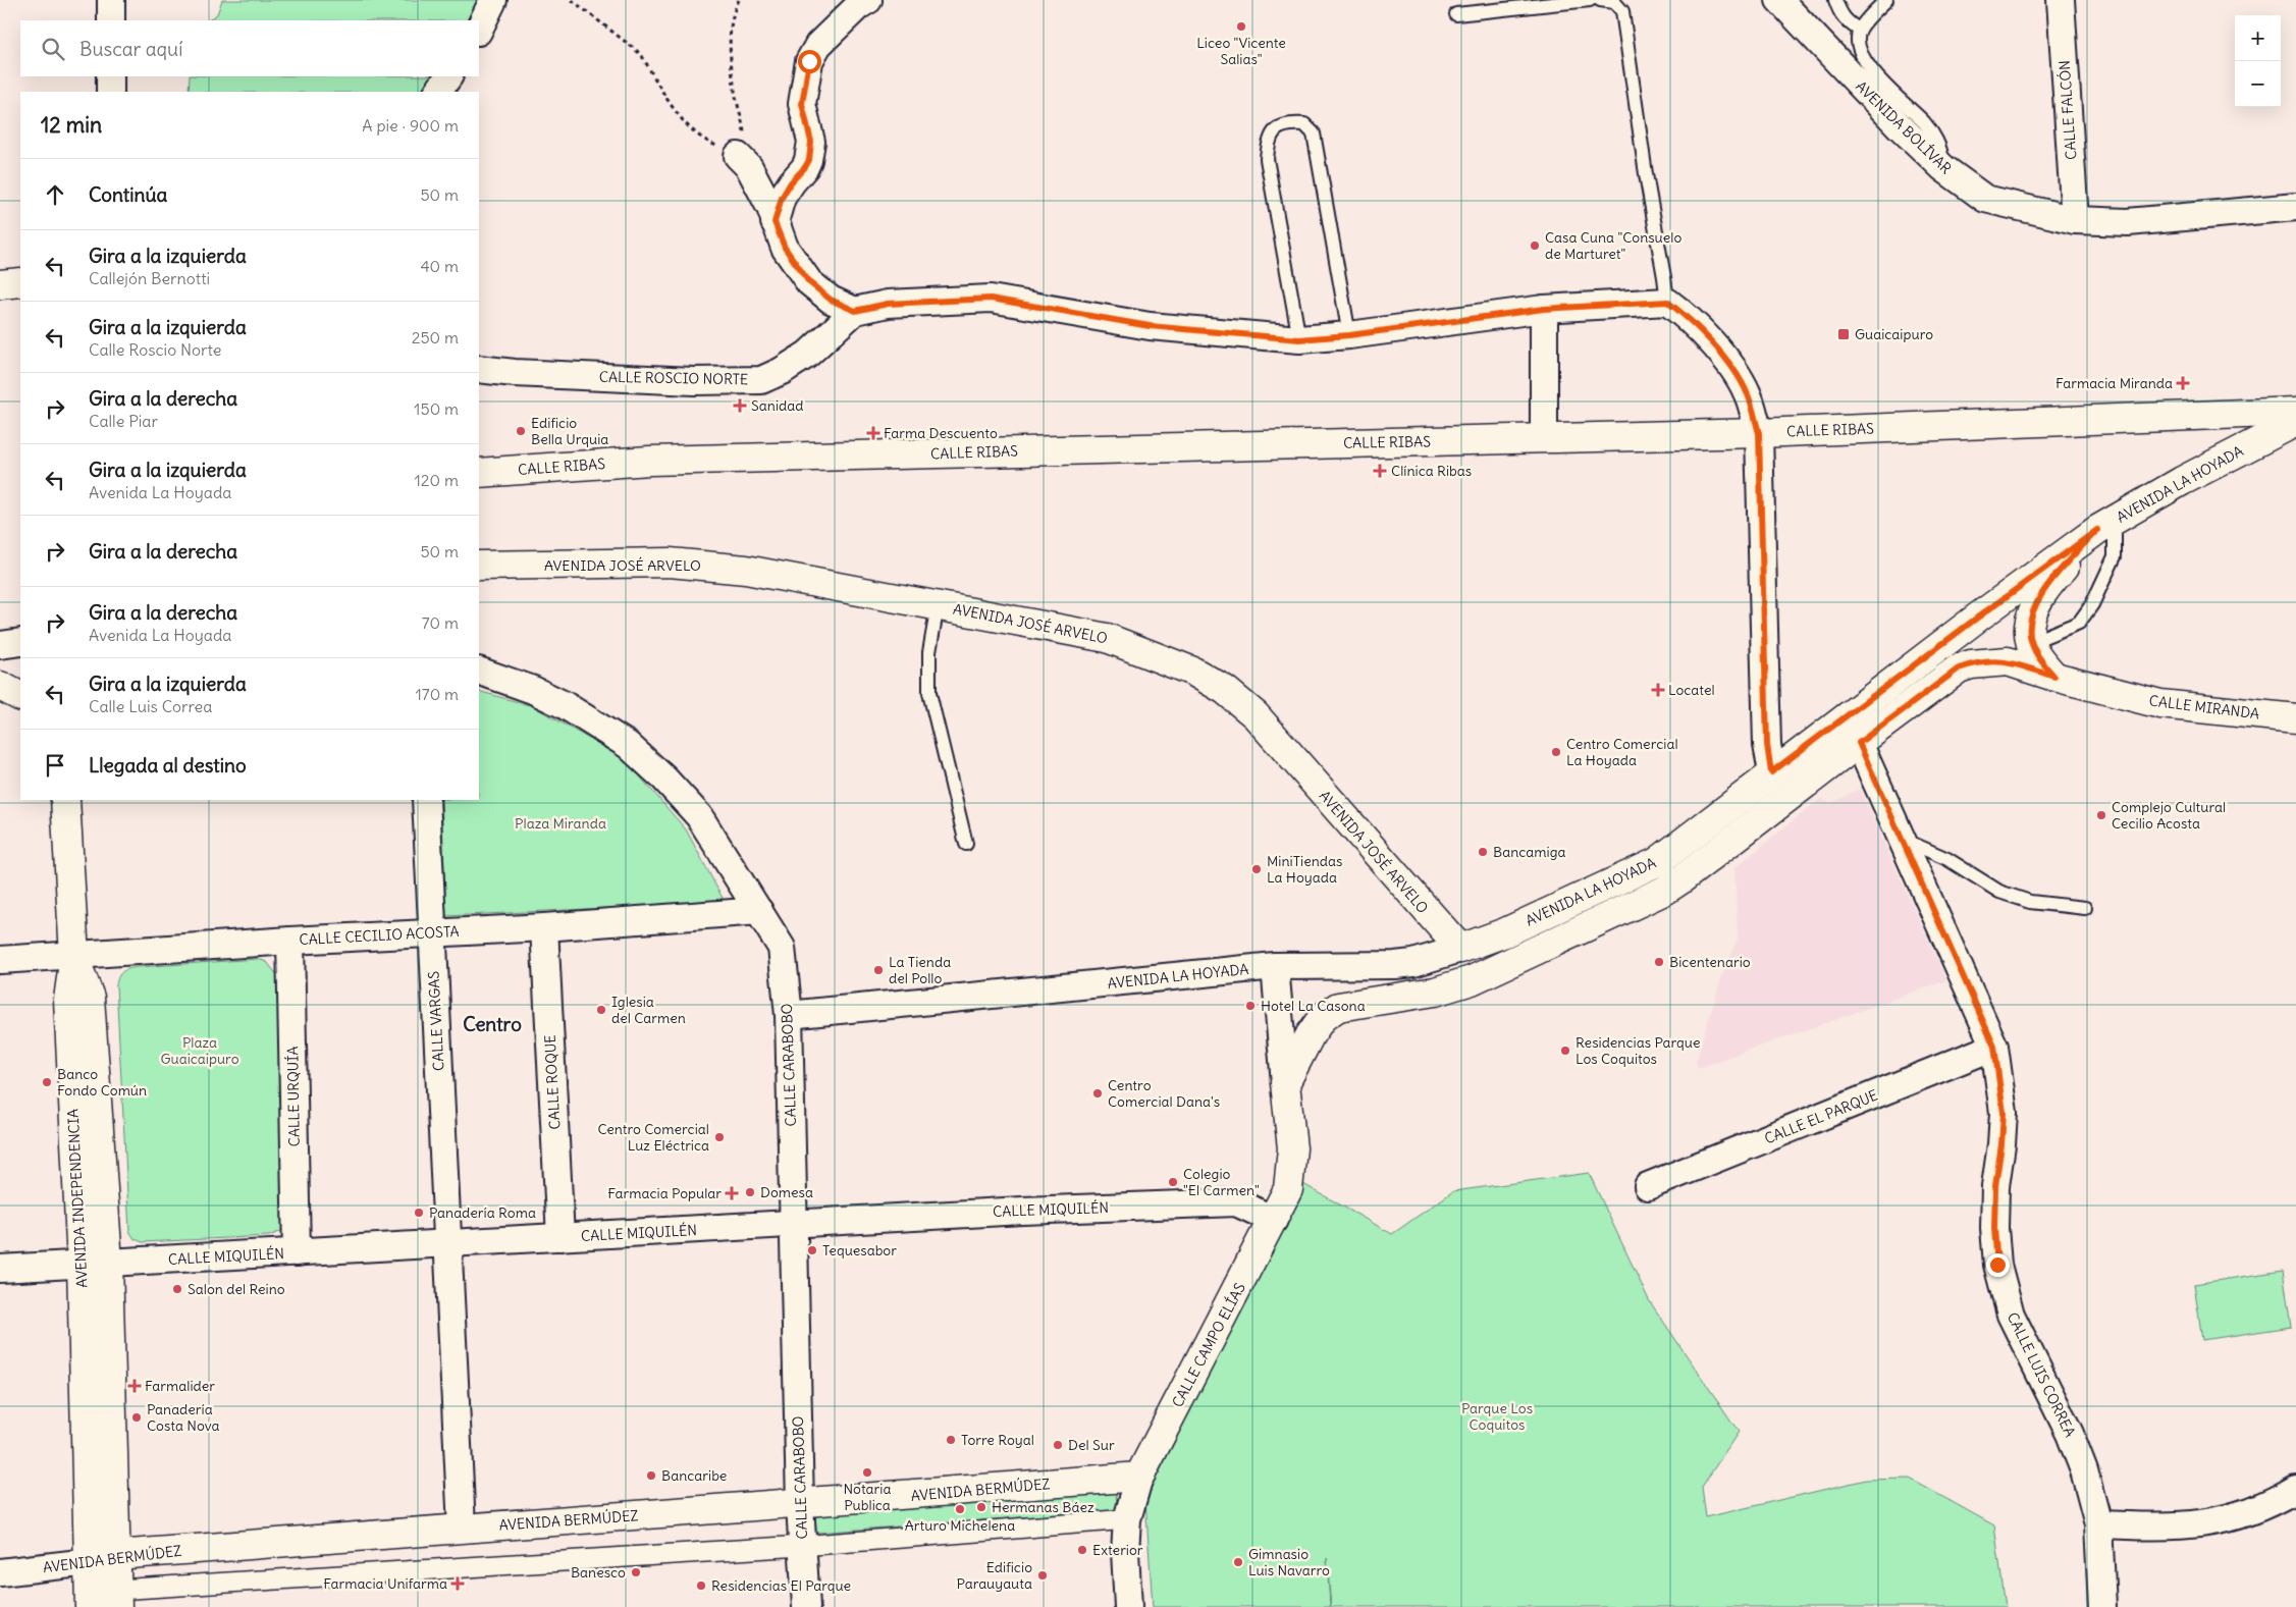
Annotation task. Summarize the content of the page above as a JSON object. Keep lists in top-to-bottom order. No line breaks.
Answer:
{"streets":{"street":["CALLE FALCÓN","AVENIDA BOLÍVAR","CALLE ROSCIO NORTE","CALLE RIBAS","AVENIDA LA HOYADA","AVENIDA JOSÉ ARVELO","CALLE MIRANDA","CALLE CECILIO ACOSTA","CALLE VARGAS","CALLE CARABOBO","CALLE ROQUE","CALLE URQUÍA","CALLE EL PARQUE","AVENIDA INDEPENDENCIA","CALLE MIQUILÉN","CALLE CAMPO ELÍAS","CALLE LUIS CORREA","AVENIDA BERMÚDEZ"]},"crossings":[["CALLE FALCÓN","AVENIDA BOLÍVAR"],["AVENIDA LA HOYADA","AVENIDA JOSÉ ARVELO"],["AVENIDA LA HOYADA","CALLE MIRANDA"],["AVENIDA LA HOYADA","CALLE CARABOBO"],["AVENIDA LA HOYADA","CALLE CAMPO ELÍAS"],["AVENIDA LA HOYADA","CALLE LUIS CORREA"],["CALLE CECILIO ACOSTA","CALLE VARGAS"],["CALLE CECILIO ACOSTA","CALLE CARABOBO"],["CALLE CECILIO ACOSTA","CALLE ROQUE"],["CALLE CECILIO ACOSTA","CALLE URQUÍA"],["CALLE CECILIO ACOSTA","AVENIDA INDEPENDENCIA"],["CALLE VARGAS","CALLE MIQUILÉN"],["CALLE VARGAS","AVENIDA BERMÚDEZ"],["CALLE CARABOBO","CALLE MIQUILÉN"],["CALLE CARABOBO","AVENIDA BERMÚDEZ"],["CALLE ROQUE","CALLE MIQUILÉN"],["CALLE URQUÍA","CALLE MIQUILÉN"],["CALLE EL PARQUE","CALLE LUIS CORREA"],["AVENIDA INDEPENDENCIA","CALLE MIQUILÉN"],["AVENIDA INDEPENDENCIA","AVENIDA BERMÚDEZ"],["CALLE MIQUILÉN","CALLE CAMPO ELÍAS"],["CALLE CAMPO ELÍAS","AVENIDA BERMÚDEZ"]],"districts":["Centro"],"parks":["Plaza Miranda","Plaza Guaicaipuro","Parque Los Coquitos"],"places":{"other":["Liceo \"Vicente Salias\"","Casa Cuna \"Consuelo de Marturet\"","Edificio Bella Urquia","Centro Comercial La Hoyada","Complejo Cultural Cecilio Acosta","Bancamiga","MiniTiendas La Hoyada","Bicentenario","La Tienda del Pollo","Hotel La Casona","Iglesia del Carmen","Residencias Parque Los Coquitos","Banco Fondo Común","Centro Comercial Dana's","Centro Comercial Luz Eléctrica","Colegio \"El Carmen\"","Domesa","Panadería Roma","Tequesabor","Salon del Reino","Panadería Costa Nova","Torre Royal","Del Sur","Notaria Publica","Bancaribe","Hermanas Báez","Arturo Michelena","Exterior","Gimnasio Luis Navarro","Banesco","Edificio Parauyauta","Residencias El Parque"],"transit":["Guaicaipuro"],"health":["Farmacia Miranda","Sanidad","Farma Descuento","Clínica Ribas","Locatel","Farmacia Popular","Farmalider","Farmacia Unifarma"]},"page":{"map_buttons":["+","−"],"search":"Buscar aquí","heading":["12 min","A pie · 900 m"],"list":[["Continúa","50 m"],["Gira a la izquierda","Callejón Bernotti","40 m"],["Gira a la izquierda","Calle Roscio Norte","250 m"],["Gira a la derecha","Calle Piar","150 m"],["Gira a la izquierda","Avenida La Hoyada","120 m"],["Gira a la derecha","50 m"],["Gira a la derecha","Avenida La Hoyada","70 m"],["Gira a la izquierda","Calle Luis Correa","170 m"],"Llegada al destino"]}}
